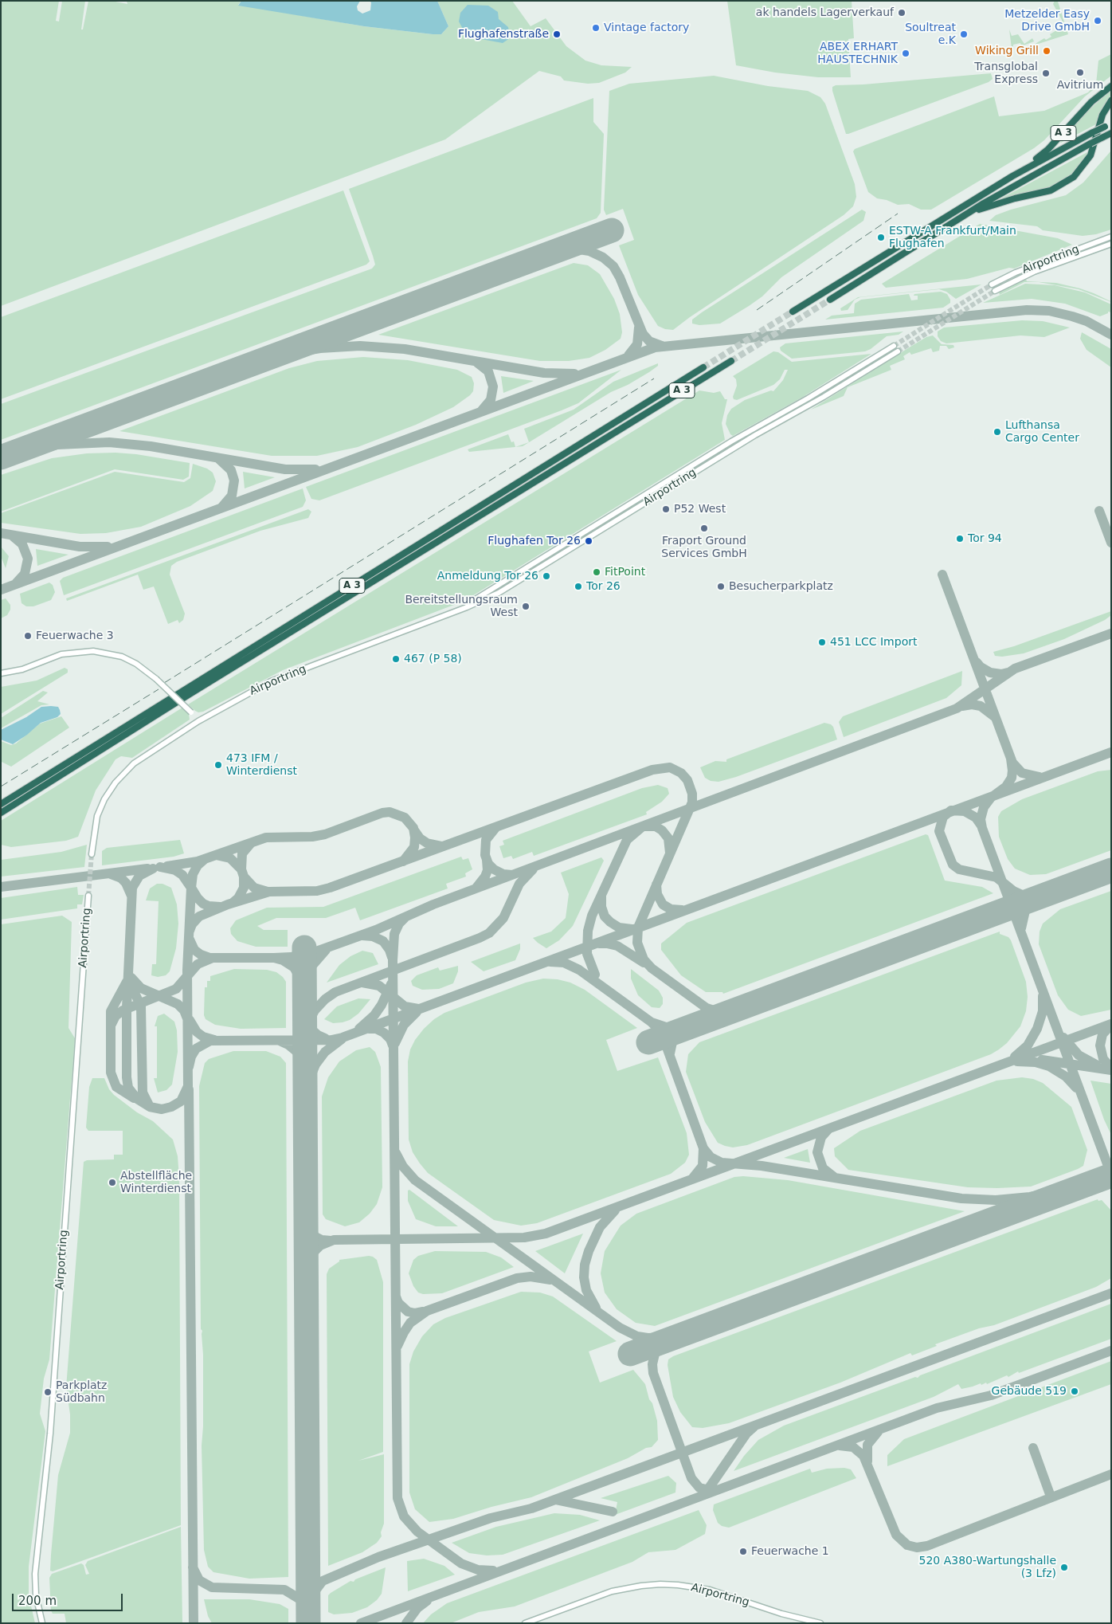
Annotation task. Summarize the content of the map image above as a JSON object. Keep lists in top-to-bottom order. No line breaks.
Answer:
{"streets":{"highway":["A 3"],"street":["Airportring"]},"places":["ak handels Lagerverkauf","Metzelder Easy Drive GmbH","Vintage factory","Flughafenstraße","Soultreat e.K","Wiking Grill","ABEX ERHART HAUSTECHNIK","Avitrium","Transglobal Express","ESTW-A Frankfurt/Main Flughafen","Lufthansa Cargo Center","P52 West","Fraport Ground Services GmbH","Tor 94","Flughafen Tor 26","FitPoint","Anmeldung Tor 26","Tor 26","Besucherparkplatz","Bereitstellungsraum West","Feuerwache 3","451 LCC Import","467 (P 58)","473 IFM / Winterdienst","Abstellfläche Winterdienst","Gebäude 519","Parkplatz Südbahn","Feuerwache 1","520 A380-Wartungshalle (3 Lfz)"],"scale_bar":"200 m"}
